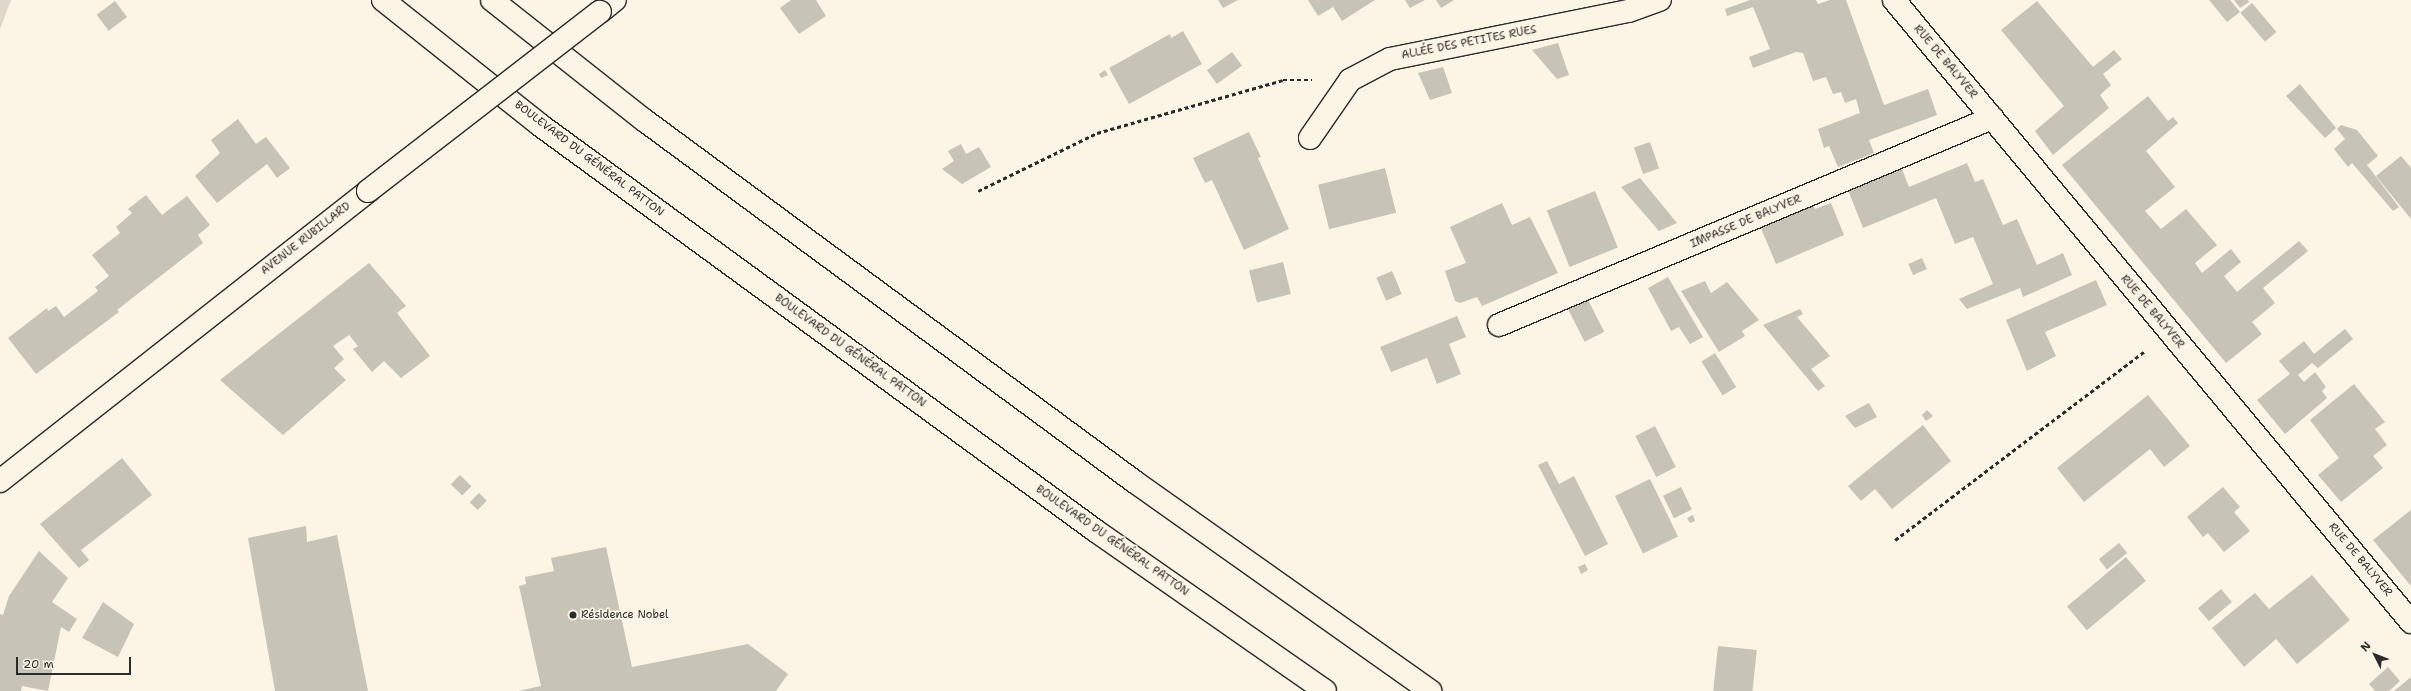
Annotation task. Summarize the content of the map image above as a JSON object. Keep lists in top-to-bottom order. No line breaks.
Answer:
{"streets":{"main road":["ALLÉE DES PETITES RUES","RUE DE BALYVER","BOULEVARD DU GÉNÉRAL PATTON","IMPASSE DE BALYVER","AVENUE RUBILLARD"]},"crossings":[["RUE DE BALYVER","IMPASSE DE BALYVER"]],"places":["Résidence Nobel"],"scale_bar":"20 m","north":"top left"}
